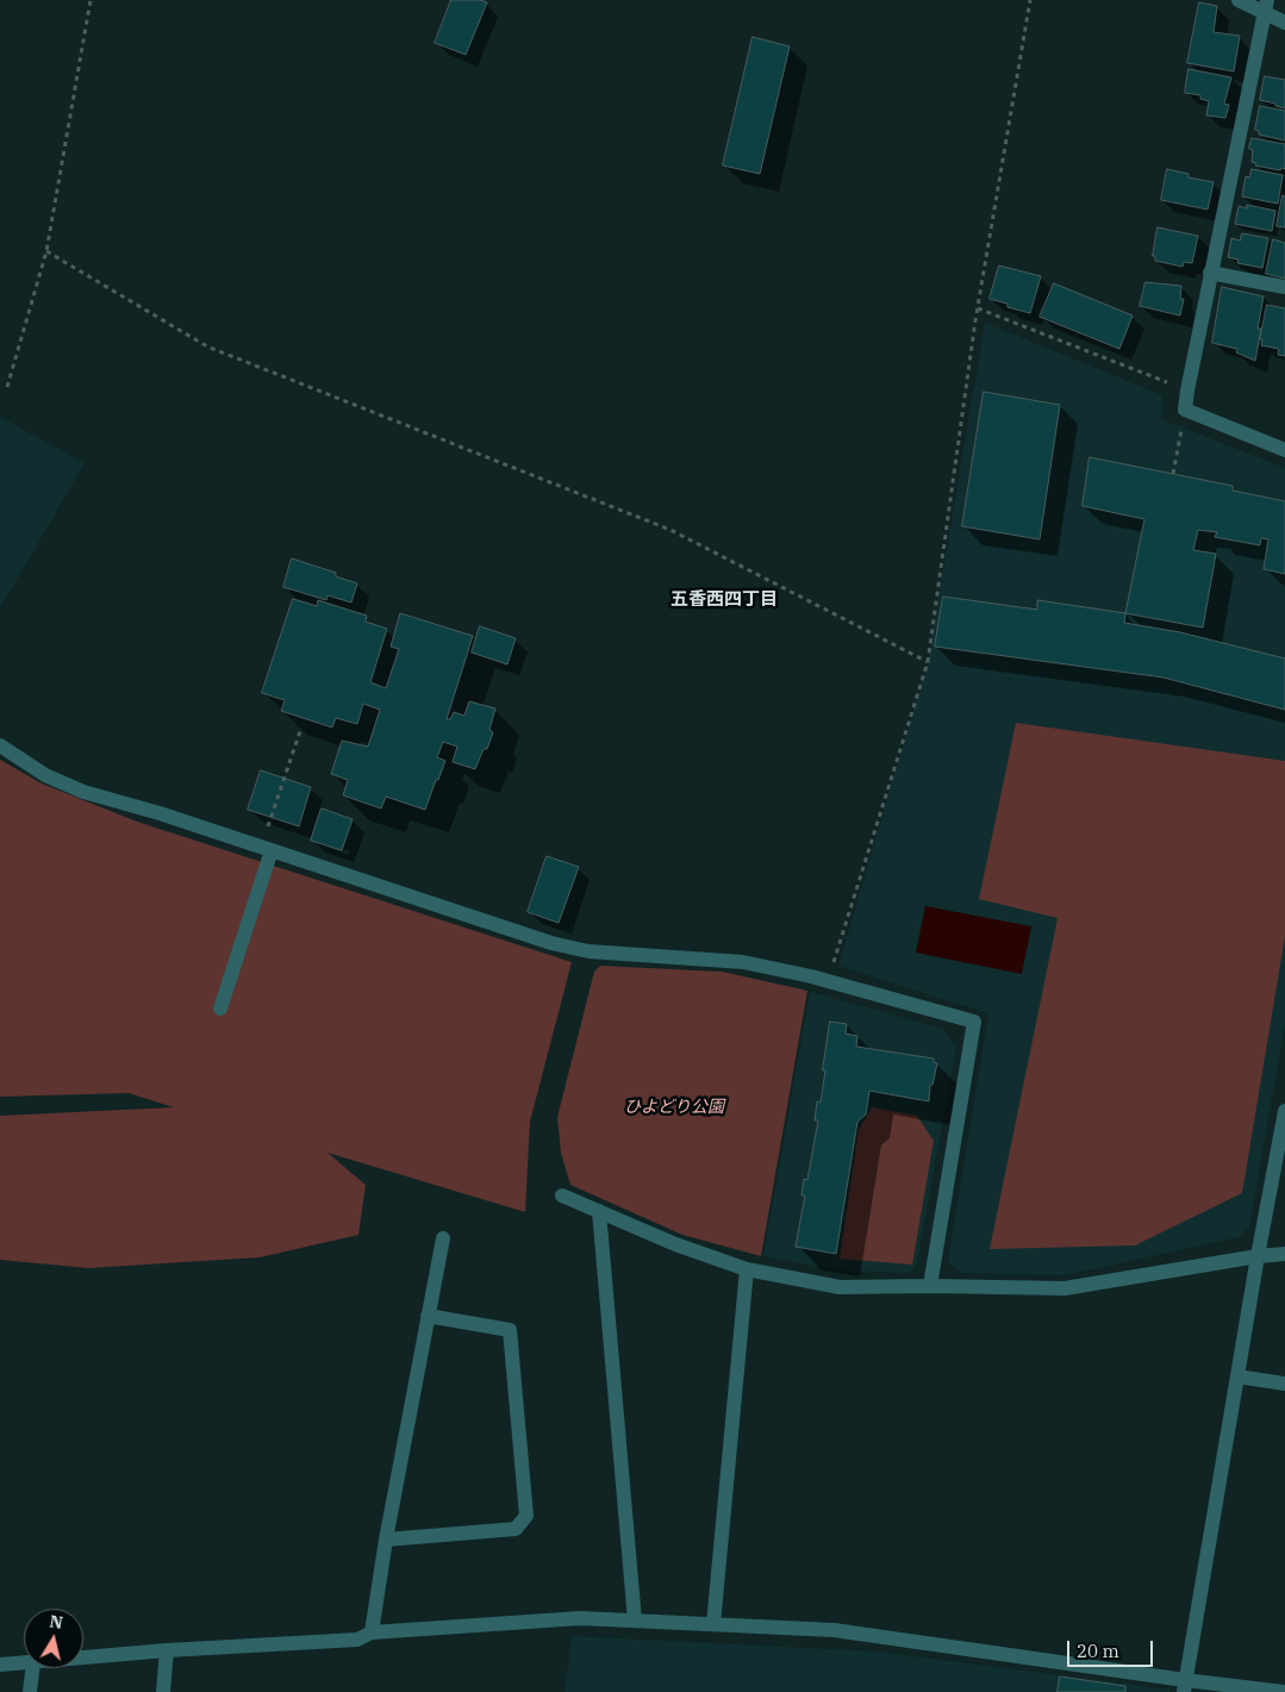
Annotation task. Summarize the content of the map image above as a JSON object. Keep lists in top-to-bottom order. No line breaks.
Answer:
{"districts":["五香西四丁目"],"parks":["ひよどり公園"],"scale_bar":"20 m","north":"top"}
